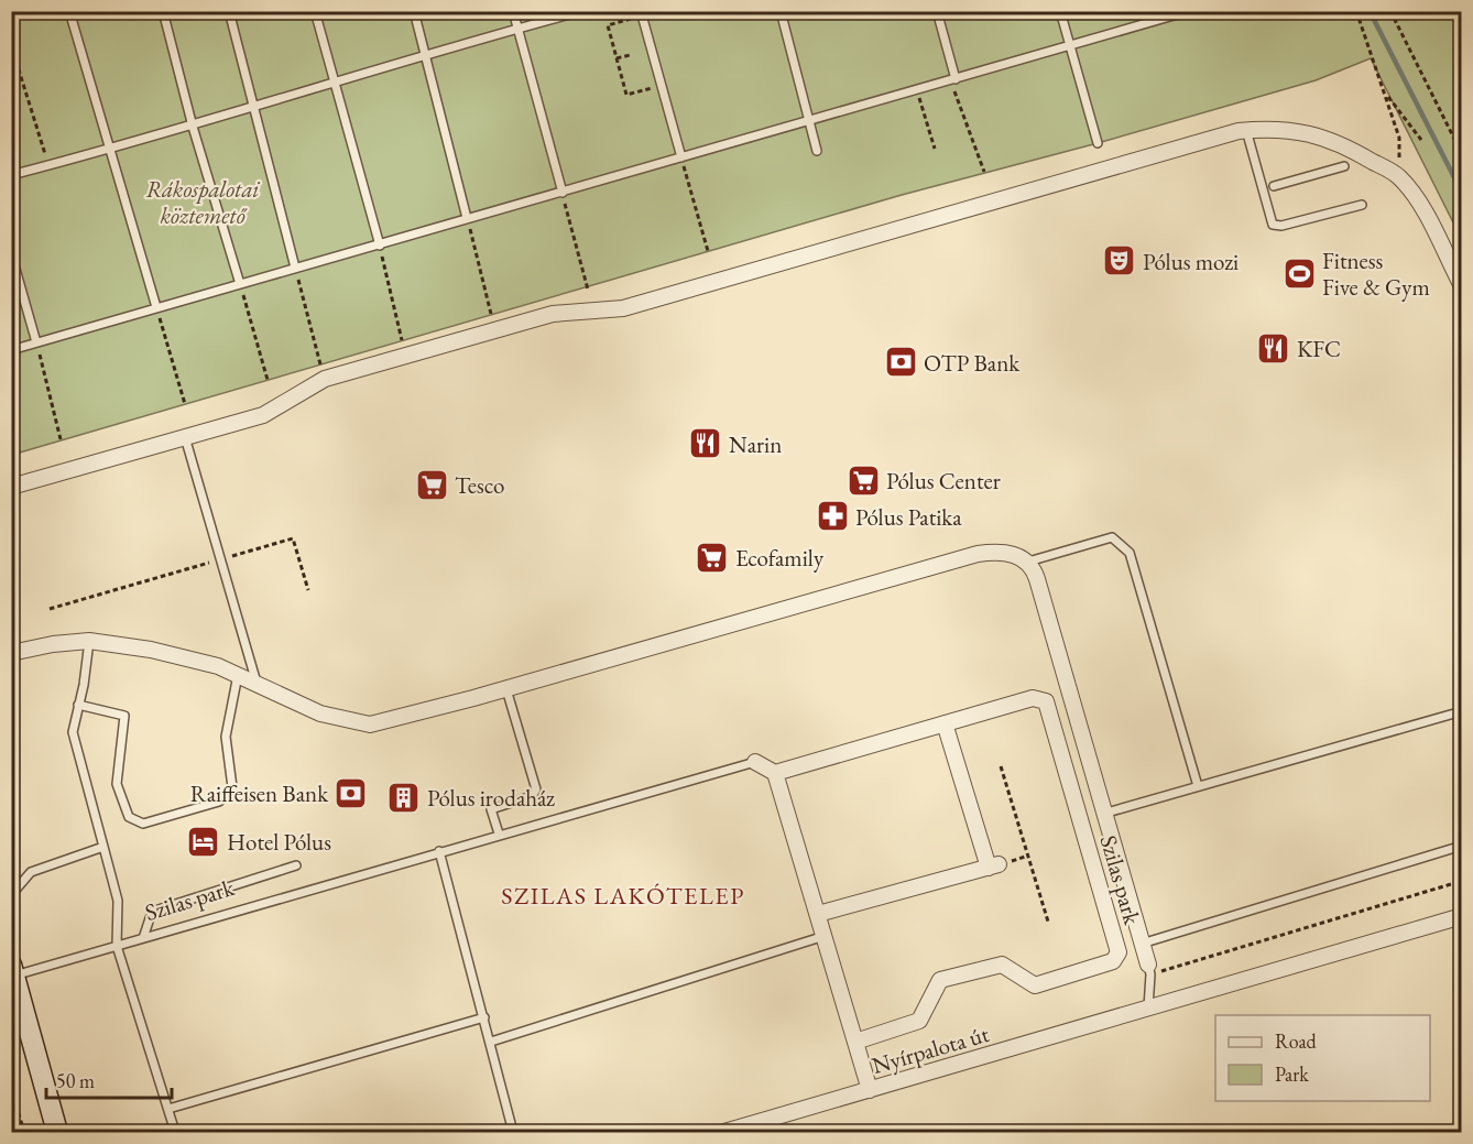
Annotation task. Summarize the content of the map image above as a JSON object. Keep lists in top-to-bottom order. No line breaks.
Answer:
{"streets":{"street":["Szilas park","Nyírpalota út"]},"districts":["SZILAS LAKÓTELEP"],"parks":["Rákospalotai köztemető"],"places":{"theatre":["Pólus mozi"],"sports":["Fitness Five & Gym"],"restaurant":["KFC","Narin"],"bank":["OTP Bank","Raiffeisen Bank"],"supermarket":["Pólus Center","Tesco","Ecofamily"],"pharmacy":["Pólus Patika"],"building":["Pólus irodaház"],"hotel":["Hotel Pólus"]},"legend":["Road","Park"],"scale_bar":"50 m"}
